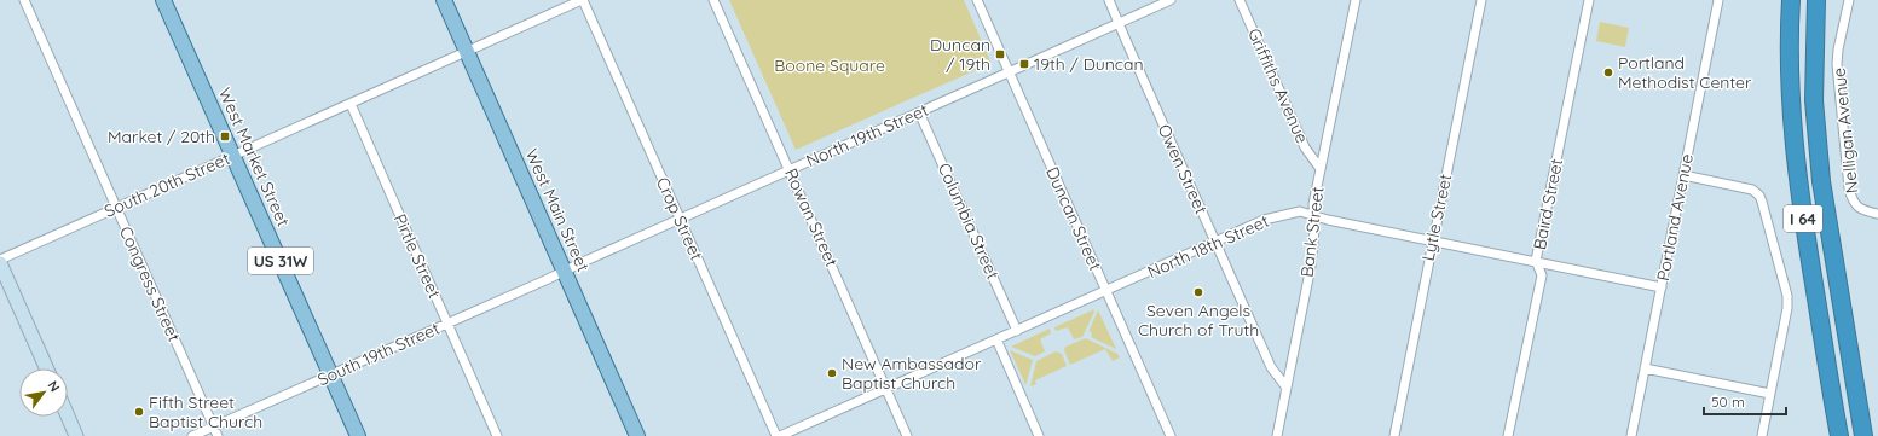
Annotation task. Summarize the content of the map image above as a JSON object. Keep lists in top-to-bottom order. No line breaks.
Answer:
{"streets":{"highway":["I 64"],"main road":["West Market Street","West Main Street","US 31W"],"street":["Griffiths Avenue","Nelligan Avenue","North 19th Street","Owen Street","South 20th Street","Baird Street","Rowan Street","Lytle Street","Portland Avenue","Crop Street","Duncan Street","Columbia Street","Bank Street","North 18th Street","Pirtle Street","Congress Street","South 19th Street"]},"crossings":[["Griffiths Avenue","Bank Street"],["North 19th Street","Owen Street"],["North 19th Street","West Main Street"],["North 19th Street","Rowan Street"],["North 19th Street","Crop Street"],["North 19th Street","Duncan Street"],["North 19th Street","Columbia Street"],["North 19th Street","South 19th Street"],["West Market Street","South 20th Street"],["West Market Street","South 19th Street"],["Owen Street","Bank Street"],["Owen Street","North 18th Street"],["South 20th Street","West Main Street"],["South 20th Street","Crop Street"],["South 20th Street","Pirtle Street"],["South 20th Street","Congress Street"],["Baird Street","North 18th Street"],["West Main Street","South 19th Street"],["Rowan Street","North 18th Street"],["Lytle Street","North 18th Street"],["Portland Avenue","North 18th Street"],["Duncan Street","North 18th Street"],["Columbia Street","North 18th Street"],["Bank Street","North 18th Street"],["Pirtle Street","South 19th Street"],["Congress Street","South 19th Street"]],"parks":["Boone Square"],"places":{"transit":["Duncan / 19th","19th / Duncan","Market / 20th"],"other":["Portland Methodist Center","Seven Angels Church of Truth","New Ambassador Baptist Church","Fifth Street Baptist Church"]},"scale_bar":"50 m","north":"top right"}
